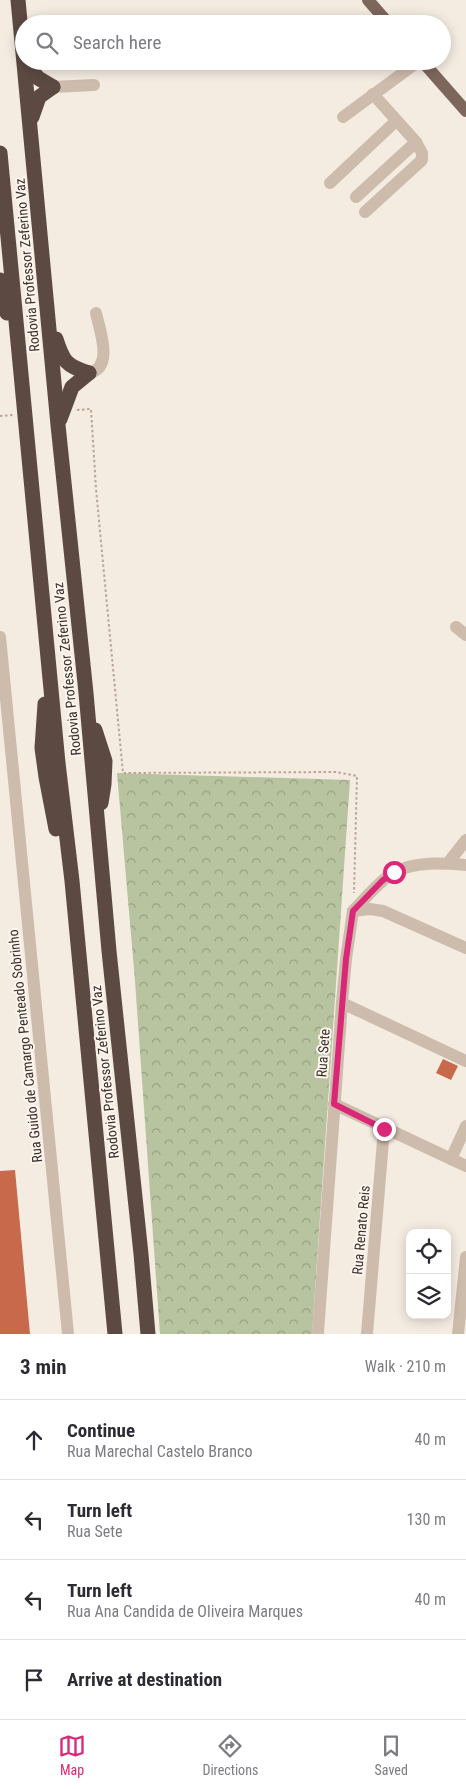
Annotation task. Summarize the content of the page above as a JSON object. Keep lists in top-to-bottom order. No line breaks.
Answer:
{"streets":{"highway":["Rodovia Professor Zeferino Vaz"],"street":["Rua Guido de Camargo Penteado Sobrinho","Rua Sete","Rua Renato Reis"]},"page":{"search":"Search here","heading":["3 min","Walk · 210 m"],"list":[["Continue","Rua Marechal Castelo Branco","40 m"],["Turn left","Rua Sete","130 m"],["Turn left","Rua Ana Candida de Oliveira Marques","40 m"],"Arrive at destination"],"nav":["Map","Directions","Saved"]}}
